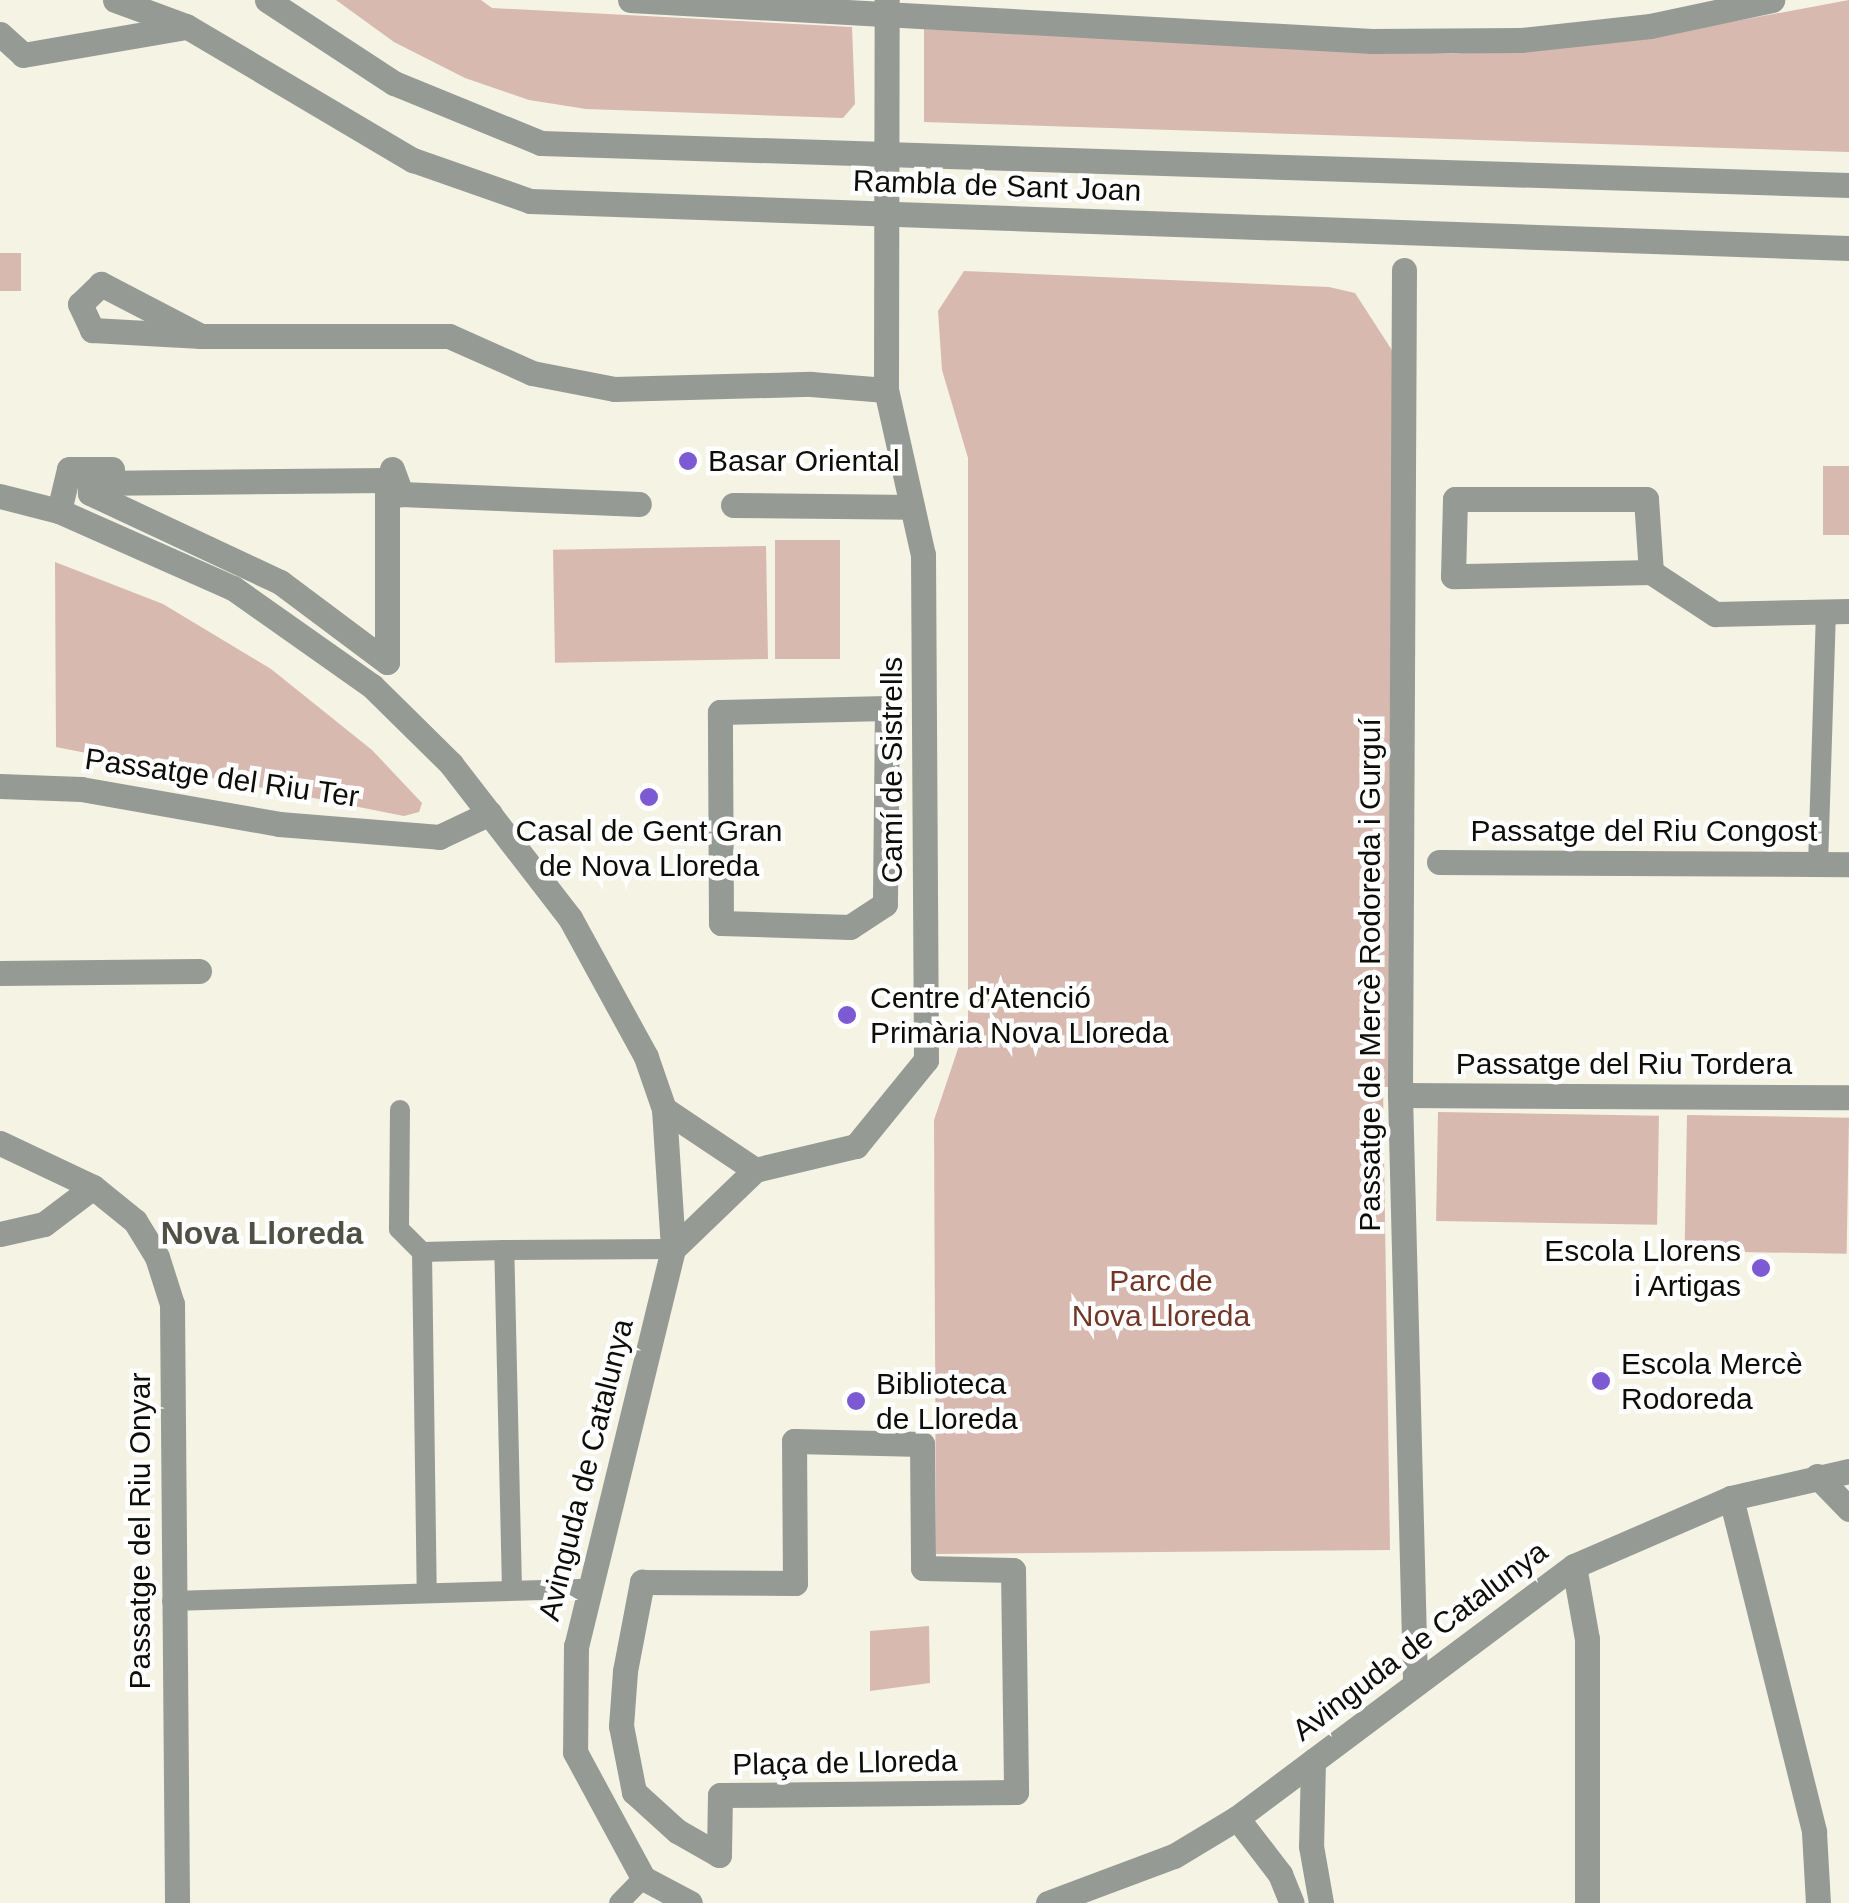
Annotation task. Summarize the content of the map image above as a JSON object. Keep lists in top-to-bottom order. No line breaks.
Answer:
{"streets":{"street":["Rambla de Sant Joan","Camí de Sistrells","Passatge del Riu Ter","Passatge del Riu Congost","Passatge de Mercè Rodoreda i Gurguí","Passatge del Riu Tordera","Avinguda de Catalunya","Passatge del Riu Onyar","Plaça de Lloreda"]},"crossings":[["Rambla de Sant Joan","Camí de Sistrells"],["Passatge del Riu Ter","Avinguda de Catalunya"],["Passatge de Mercè Rodoreda i Gurguí","Passatge del Riu Tordera"],["Passatge de Mercè Rodoreda i Gurguí","Avinguda de Catalunya"]],"districts":["Nova Lloreda"],"parks":["Parc de Nova Lloreda"],"places":["Basar Oriental","Casal de Gent Gran de Nova Lloreda","Centre d'Atenció Primària Nova Lloreda","Escola Llorens i Artigas","Escola Mercè Rodoreda","Biblioteca de Lloreda"]}
